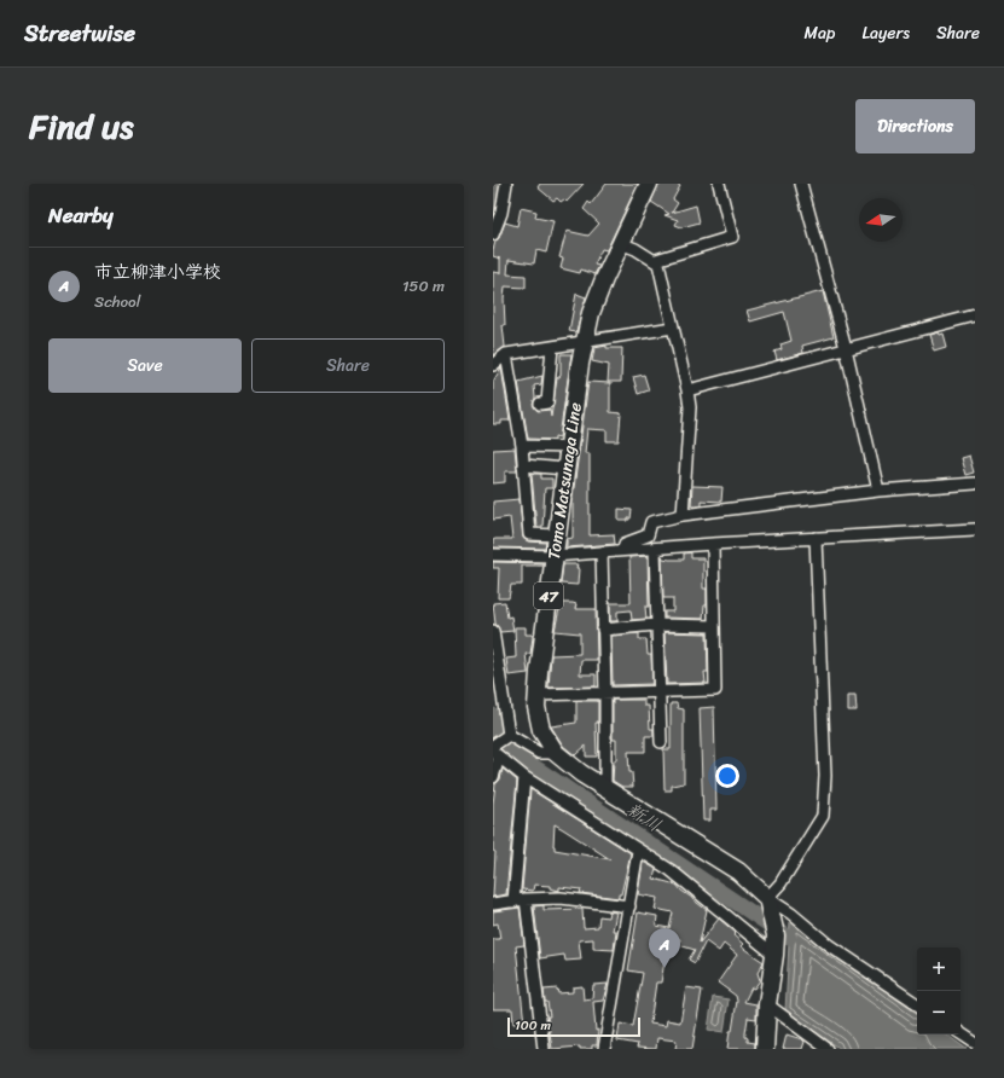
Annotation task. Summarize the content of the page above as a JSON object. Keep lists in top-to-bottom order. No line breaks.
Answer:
{"streets":{"main road":["Tomo Matsunaga Line","47"]},"water":["新川"],"scale_bar":"100 m","north":"left","page":{"header":"Streetwise","nav":["Map","Layers","Share"],"title":"Find us","buttons":["Directions",["Save","Share"]],"heading":"Nearby","list":[{"mark":"A","name":"市立柳津小学校","note":"School","value":"150 m"}],"pins":"A","map_buttons":["+","−"],"scale":"100 m"}}
